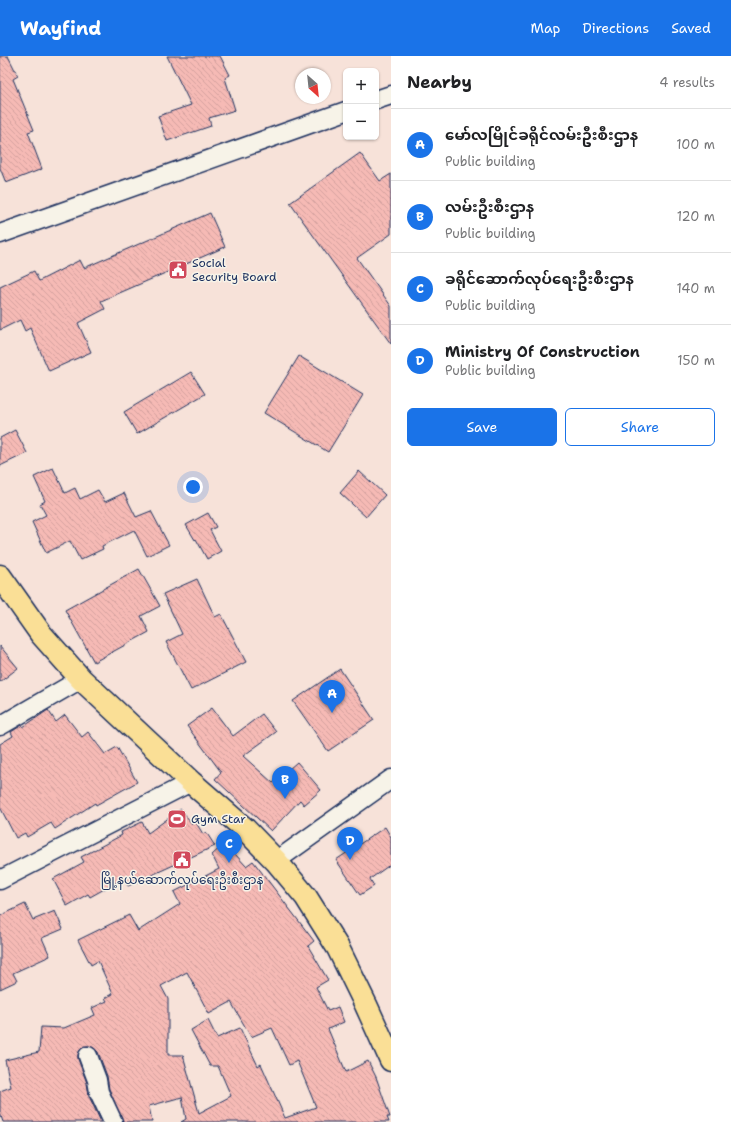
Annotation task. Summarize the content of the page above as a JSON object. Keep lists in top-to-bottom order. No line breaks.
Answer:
{"places":{"public building":["Social Security Board","မြို့နယ်ဆောက်လုပ်ရေးဦးစီးဌာန"],"sports":["Gym Star"]},"north":"bottom right","page":{"header":"Wayfind","nav":["Map","Directions","Saved"],"heading":["Nearby","4 results"],"map_buttons":["+","−"],"list":[{"mark":"A","name":"မော်လမြိုင်ခရိုင်လမ်းဦးစီးဌာန","note":"Public building","value":"100 m"},{"mark":"B","name":"လမ်းဦးစီးဌာန","note":"Public building","value":"120 m"},{"mark":"C","name":"ခရိုင်ဆောက်လုပ်ရေးဦးစီးဌာန","note":"Public building","value":"140 m"},{"mark":"D","name":"Ministry Of Construction","note":"Public building","value":"150 m"}],"buttons":["Save","Share"],"pins":["A","B","D","C"]}}
